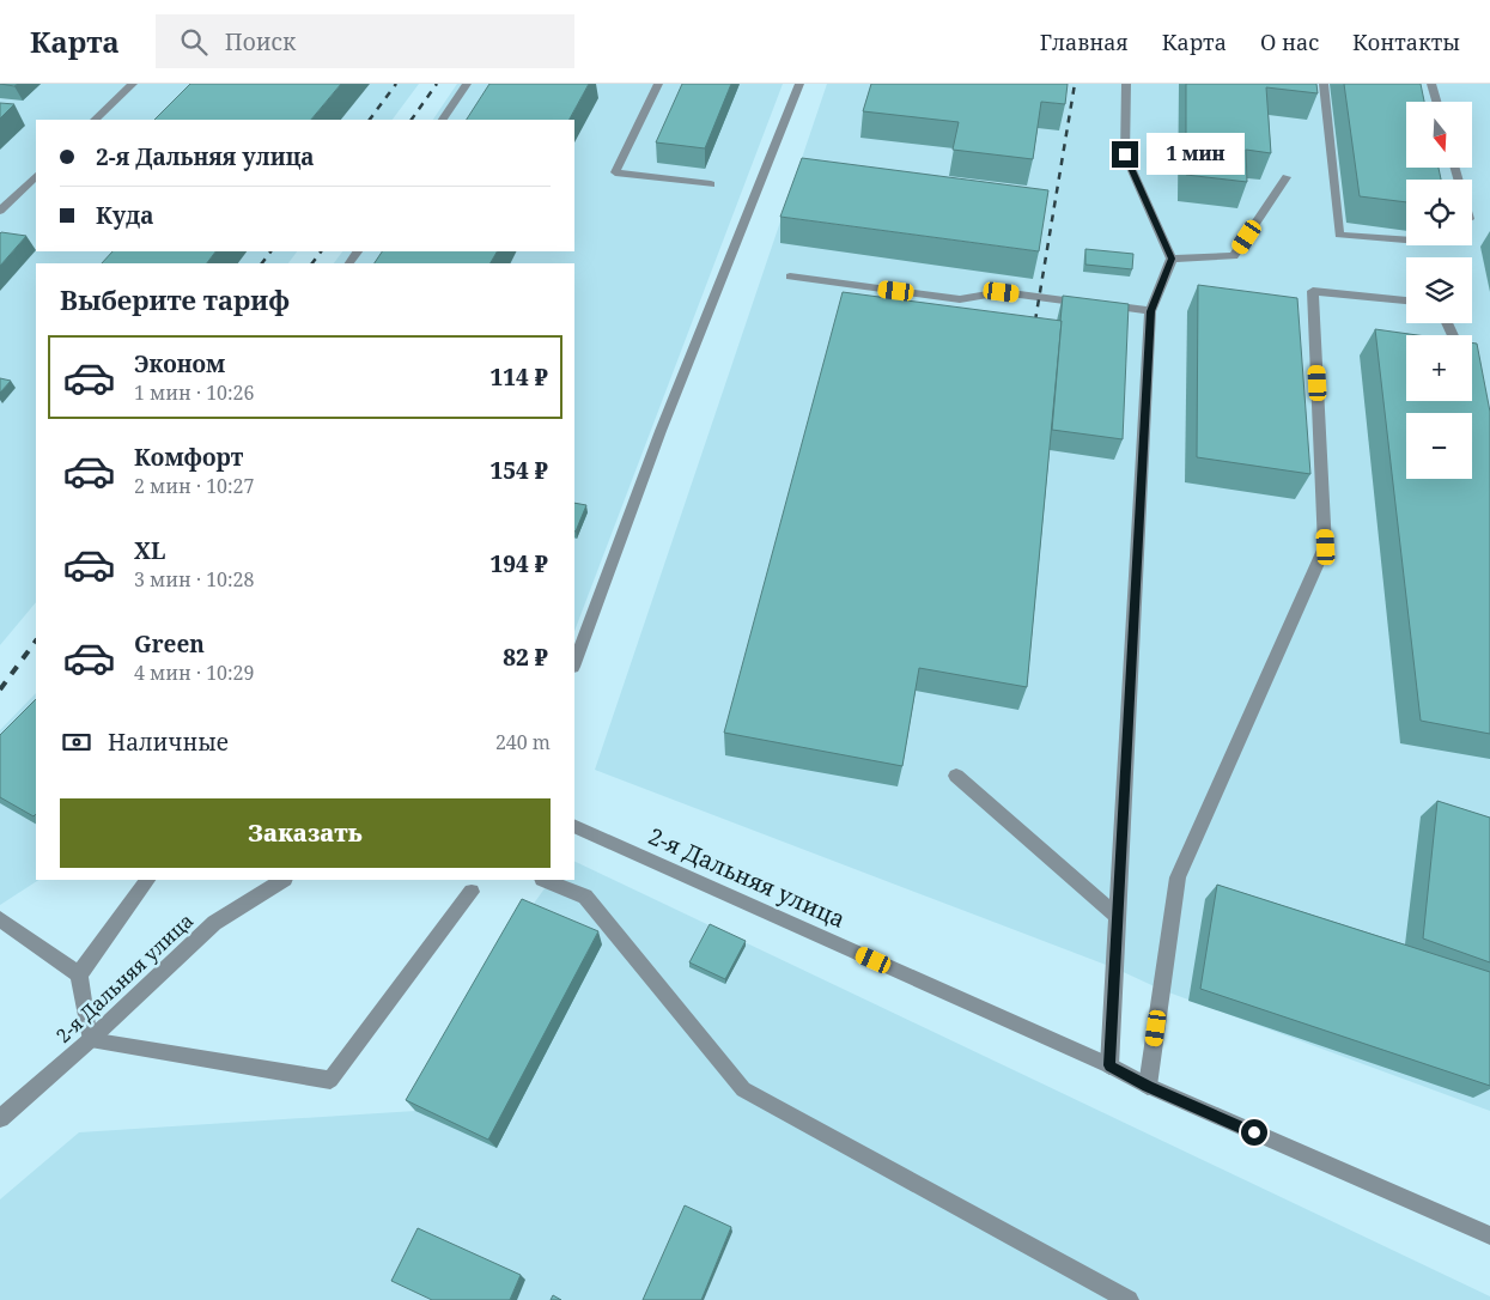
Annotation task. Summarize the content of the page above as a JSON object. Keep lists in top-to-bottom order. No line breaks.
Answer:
{"streets":{"street":["2-я Дальняя улица"]},"north":"bottom","page":{"header":"Карта","search":"Поиск","nav":["Главная","Карта","О нас","Контакты"],"map_buttons":["+","−"],"banner":["2-я Дальняя улица","Куда"],"bubble":"1 мин","heading":"Выберите тариф","list":[{"name":"Эконом","note":"1 мин · 10:26","value":"114 ₽"},{"name":"Комфорт","note":"2 мин · 10:27","value":"154 ₽"},{"name":"XL","note":"3 мин · 10:28","value":"194 ₽"},{"name":"Green","note":"4 мин · 10:29","value":"82 ₽"}],"pay":["Наличные","240 m"],"buttons":"Заказать"}}
